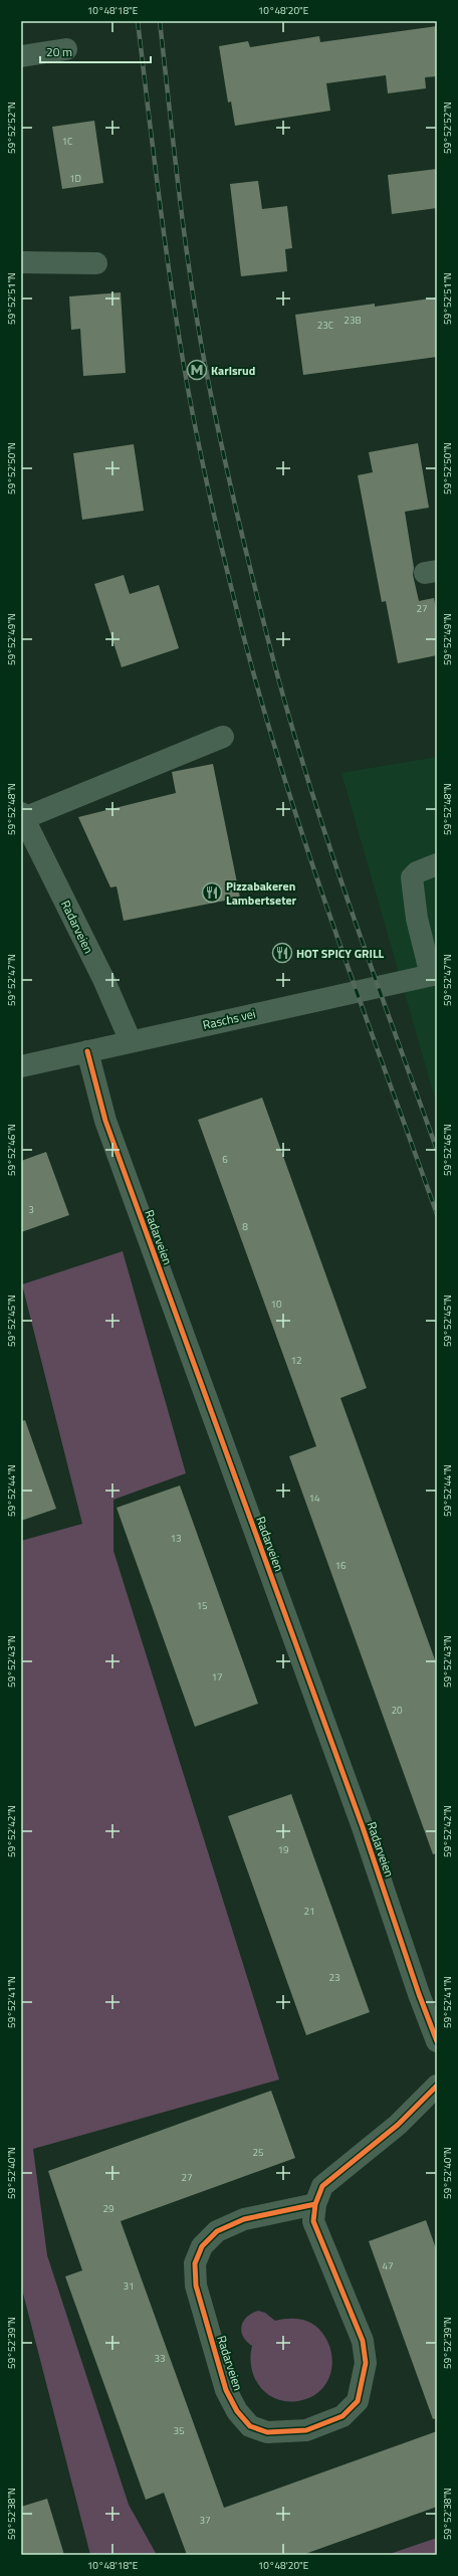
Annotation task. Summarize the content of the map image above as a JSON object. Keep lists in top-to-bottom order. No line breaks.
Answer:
{"streets":{"street":["Radarveien","Raschs vei"]},"crossings":[["Radarveien","Raschs vei"]],"places":{"metro station":["Karlsrud"],"restaurant":["Pizzabakeren Lambertseter","HOT SPICY GRILL"]},"house_numbers":["1C","1D","23B","23C","27","6","3","8","10","12","14","13","16","15","17","20","19","21","23","25","27","29","47","31","33","35","37"],"scale_bar":"20 m","coordinates":["10°48'18\"E","10°48'20\"E","59°52'52\"N","59°52'51\"N","59°52'50\"N","59°52'49\"N","59°52'48\"N","59°52'47\"N","59°52'46\"N","59°52'45\"N","59°52'44\"N","59°52'43\"N","59°52'42\"N","59°52'41\"N","59°52'40\"N","59°52'39\"N","59°52'38\"N"]}
